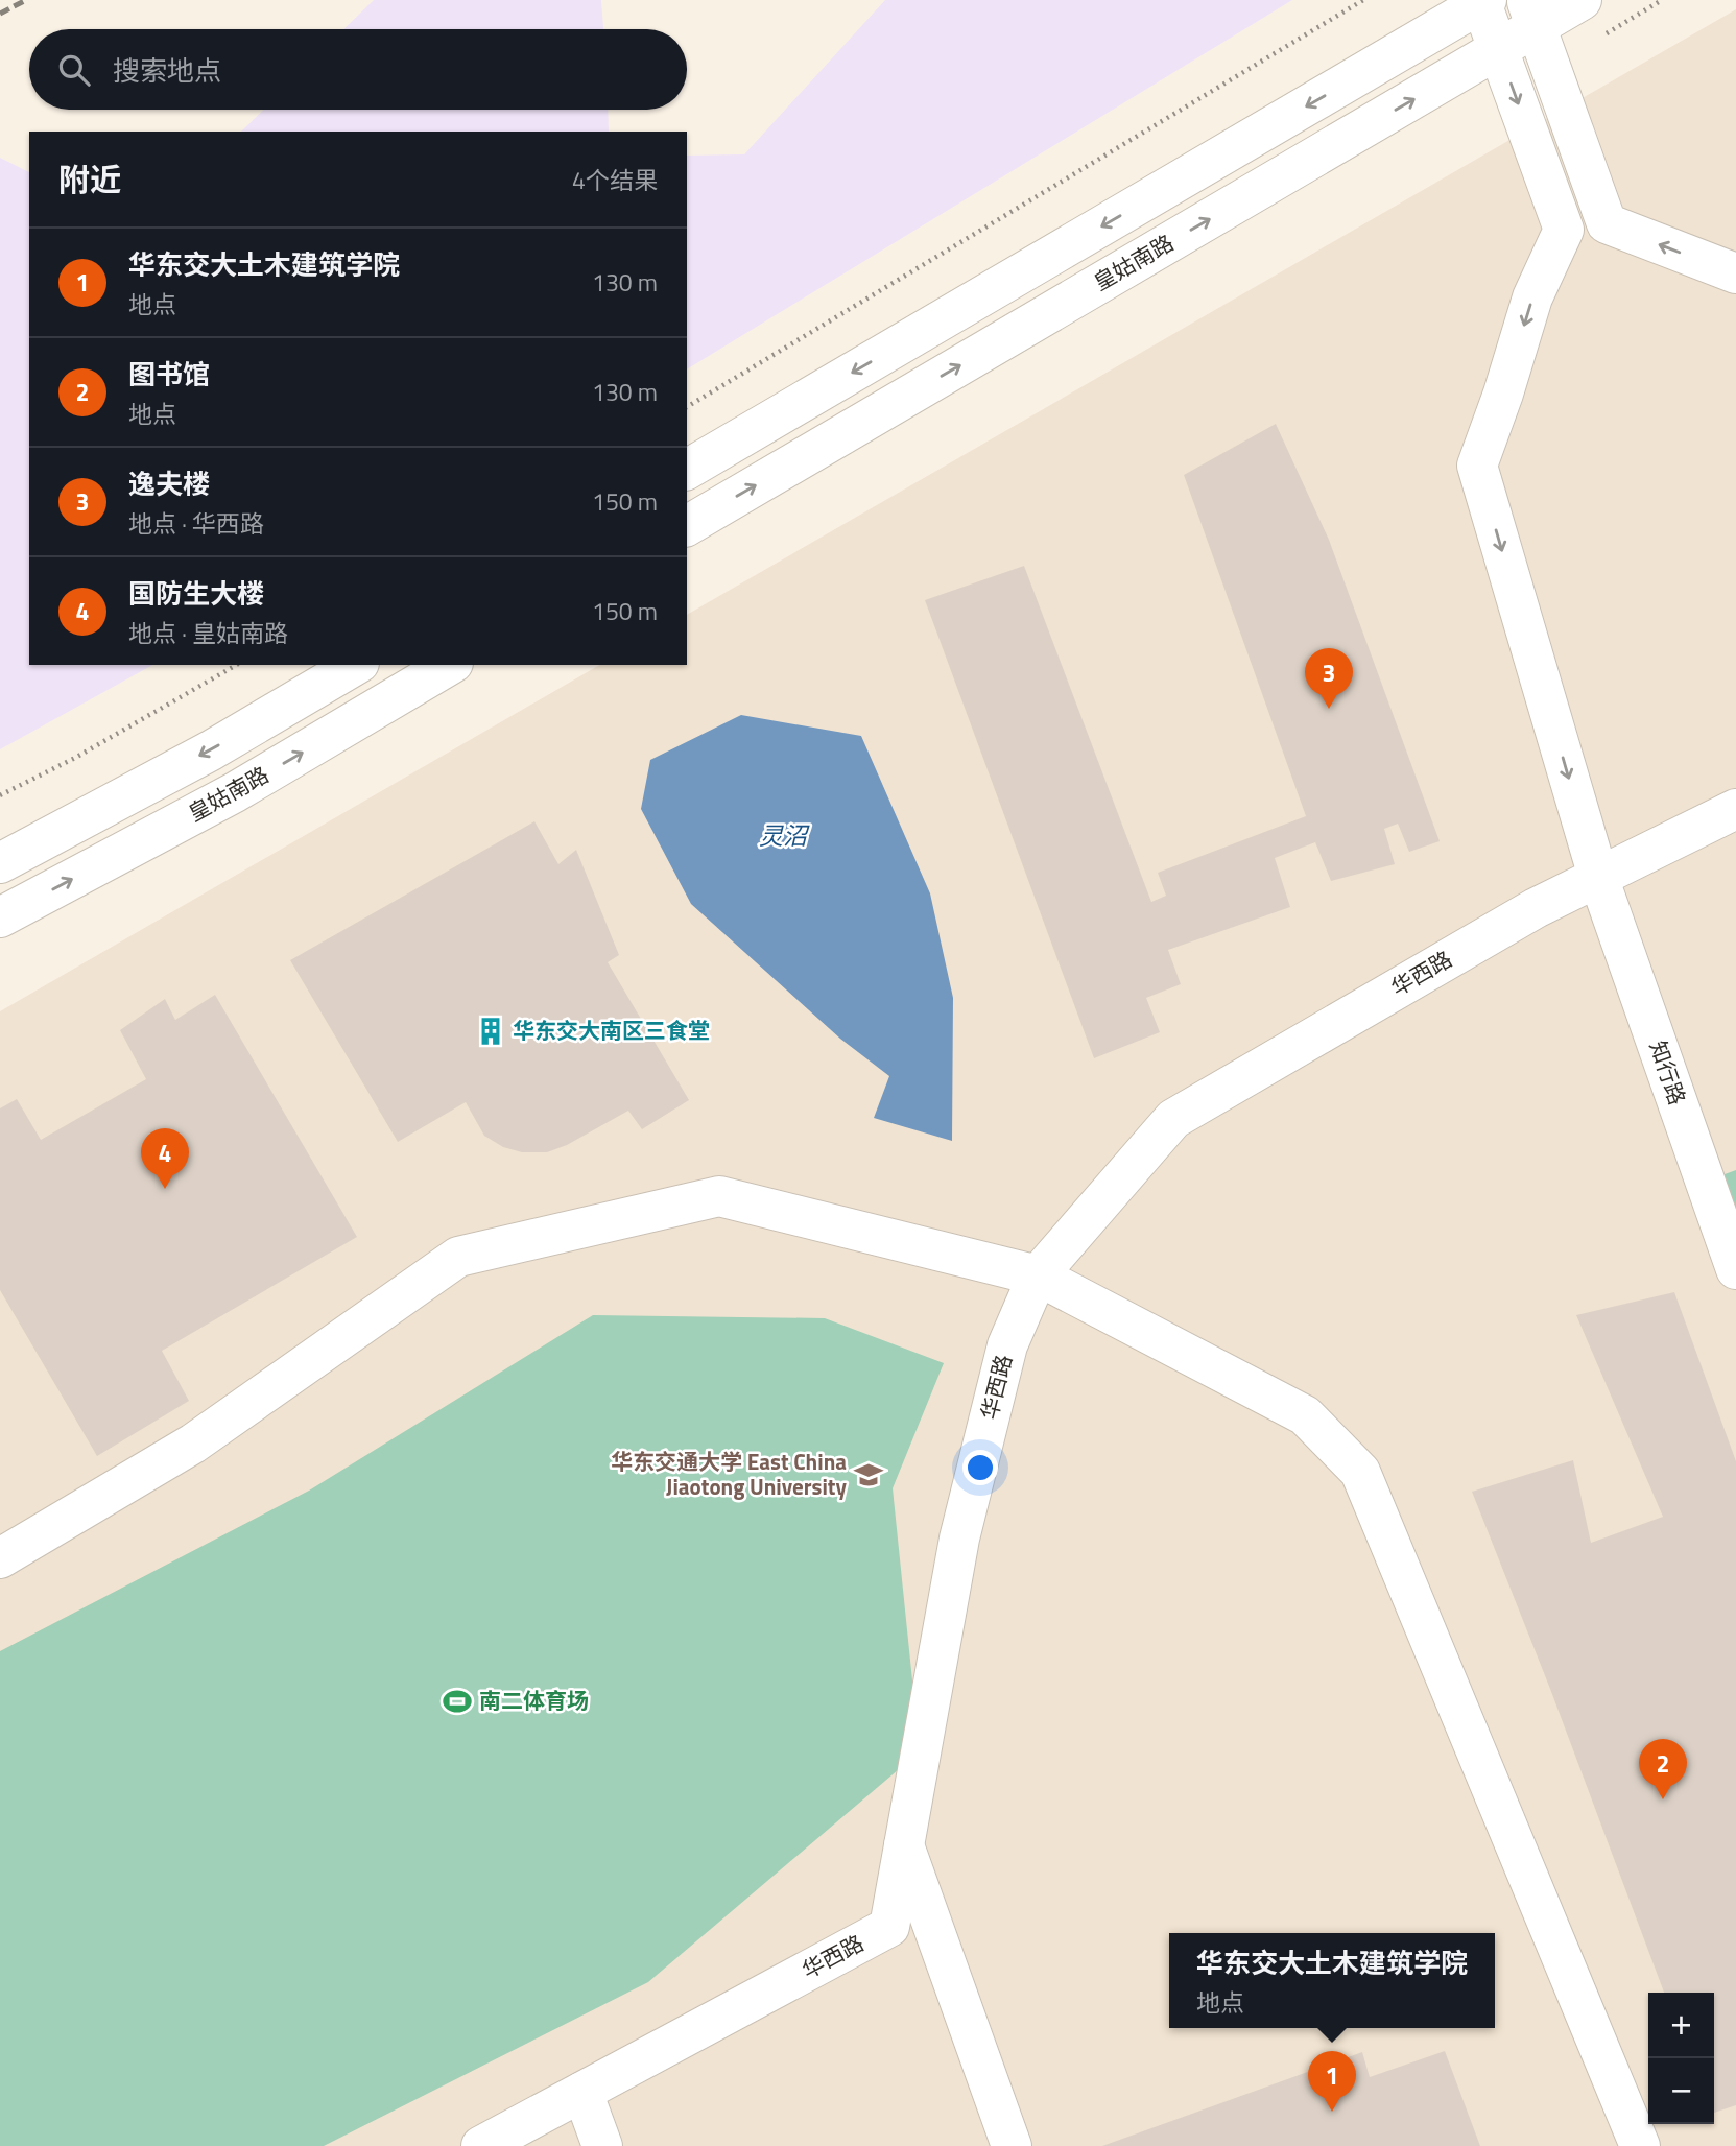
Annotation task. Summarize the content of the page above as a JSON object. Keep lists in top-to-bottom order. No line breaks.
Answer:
{"streets":{"street":["皇姑南路","华西路","知行路"]},"crossings":[["皇姑南路","知行路"],["华西路","知行路"]],"one_way":["知行路"],"water":["灵沼"],"places":{"building":["华东交大南区三食堂"],"school or university":["华东交通大学 East China Jiaotong University"],"sports":["南二体育场"]},"page":{"search":"搜索地点","heading":["附近","4个结果"],"list":[{"mark":"1","name":"华东交大土木建筑学院","note":"地点","value":"130 m"},{"mark":"2","name":"图书馆","note":"地点","value":"130 m"},{"mark":"3","name":"逸夫楼","note":"地点 · 华西路","value":"150 m"},{"mark":"4","name":"国防生大楼","note":"地点 · 皇姑南路","value":"150 m"}],"pins":["3","4","2","1"],"popup":["华东交大土木建筑学院","地点"],"map_buttons":["+","−"]}}
